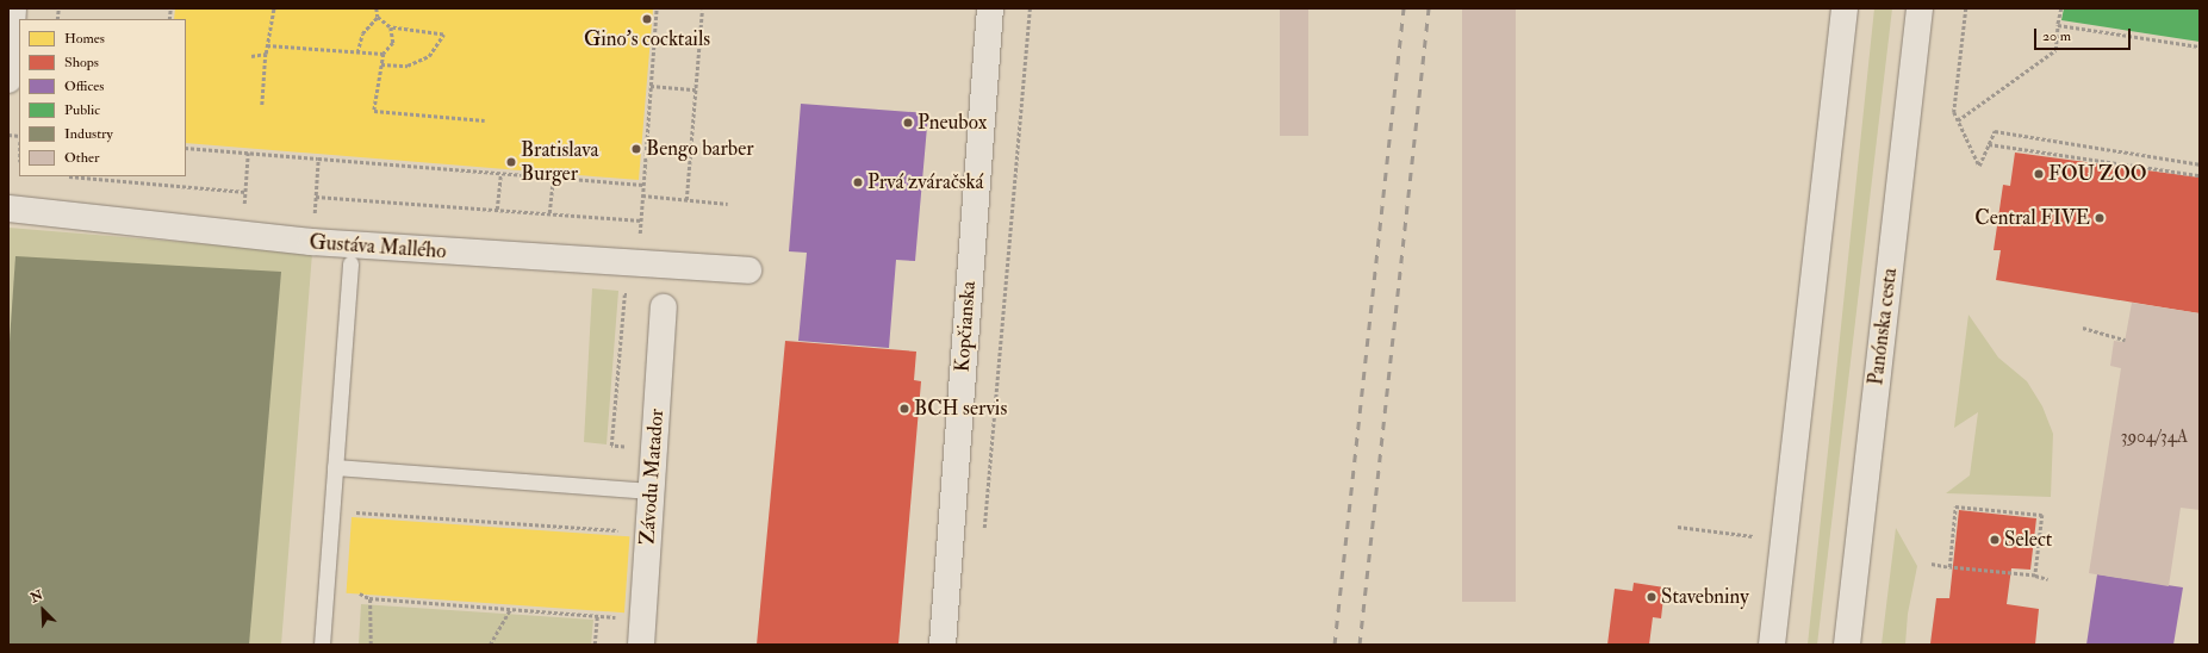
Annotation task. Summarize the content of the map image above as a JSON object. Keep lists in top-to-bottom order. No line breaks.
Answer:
{"streets":{"street":["Gustáva Mallého","Kopčianska","Panónska cesta","Závodu Matador"]},"places":["Gino's cocktails","Pneubox","Bengo barber","Bratislava Burger","FOU ZOO","Prvá zváračská","Central FIVE","BCH servis","Select","Stavebniny"],"house_numbers":["3904/34A"],"legend":["Homes","Shops","Offices","Public","Industry","Other"],"scale_bar":"20 m","north":"top left"}
